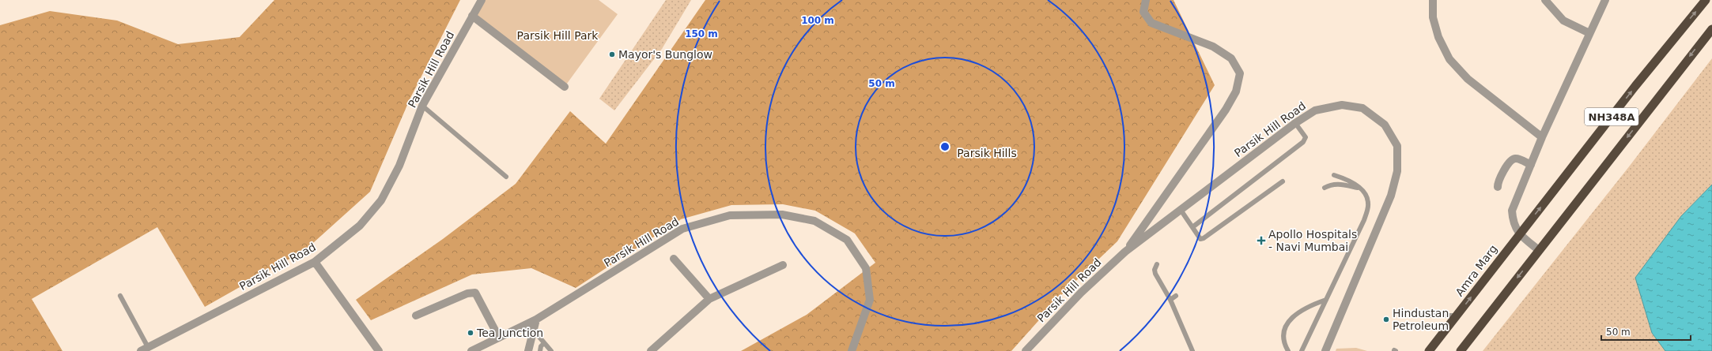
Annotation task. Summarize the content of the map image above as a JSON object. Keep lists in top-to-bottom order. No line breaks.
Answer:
{"streets":{"highway":["NH348A","Amra Marg"],"street":["Parsik Hill Road"]},"crossings":[["NH348A","Amra Marg"]],"parks":["Parsik Hill Park","Parsik Hills"],"places":{"other":["Mayor's Bunglow","Hindustan Petroleum","Tea Junction"],"health":["Apollo Hospitals - Navi Mumbai"]},"scale_bar":"50 m","rings":["100 m","150 m","50 m"]}
